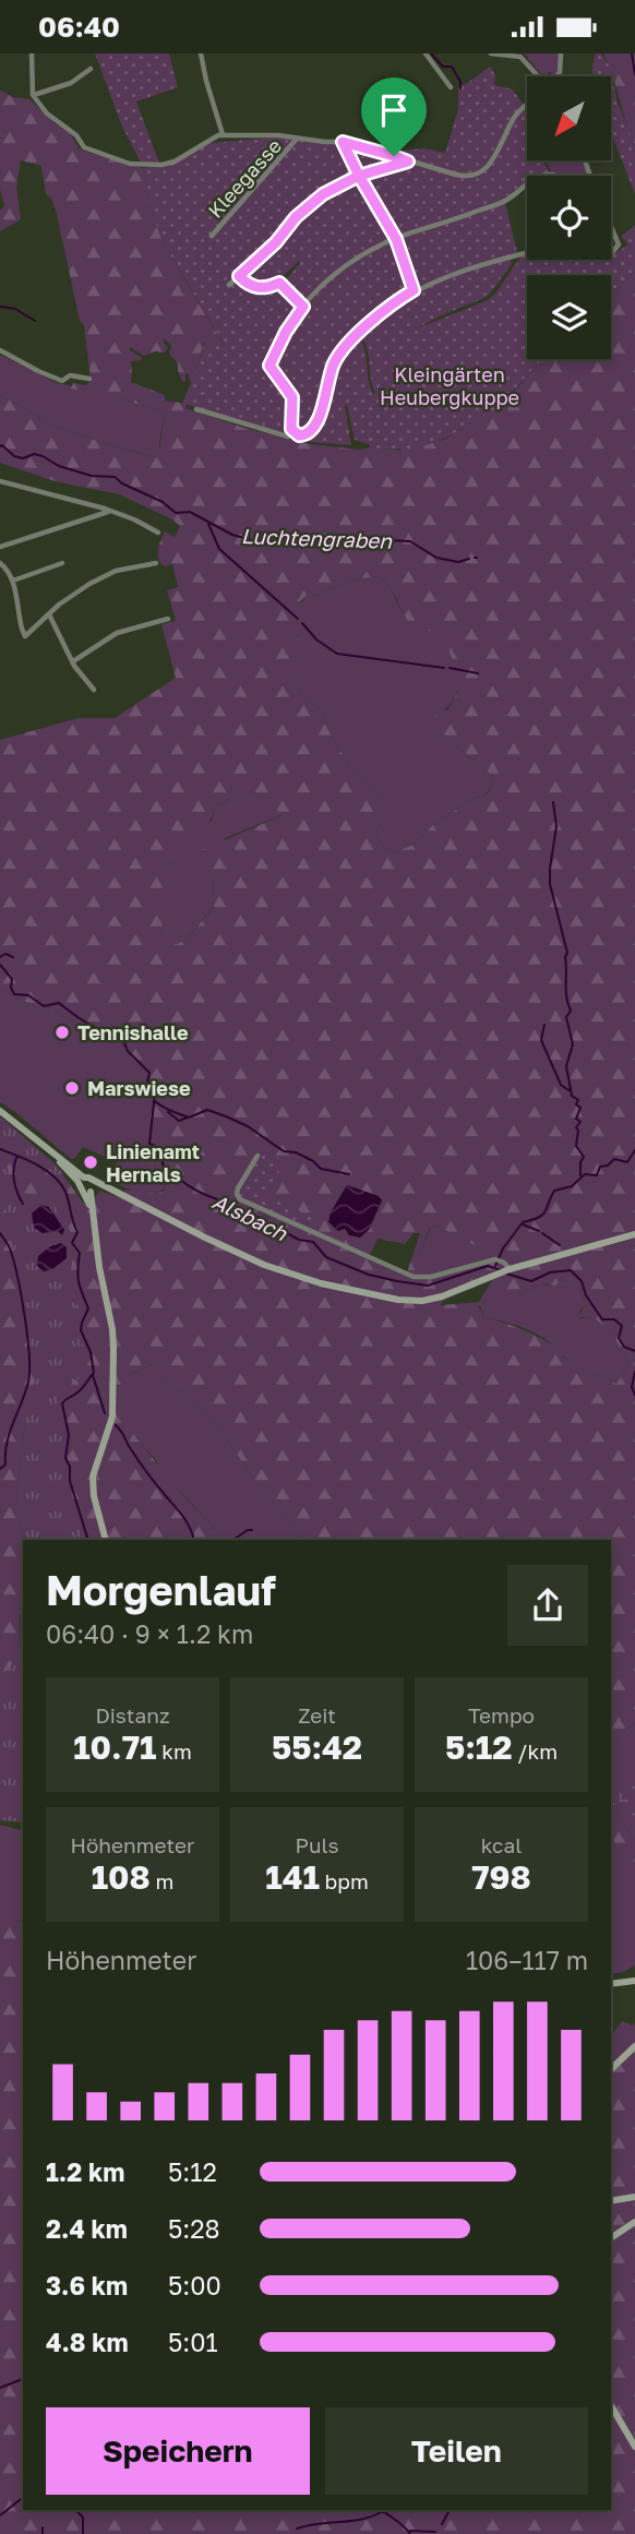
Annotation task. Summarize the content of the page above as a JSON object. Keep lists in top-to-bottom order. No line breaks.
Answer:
{"streets":{"street":["Kleegasse"]},"water":["Luchtengraben","Alsbach"],"parks":["Kleingärten Heubergkuppe"],"places":["Tennishalle","Marswiese","Linienamt Hernals"],"north":"bottom left","page":{"status":"06:40","heading":["Morgenlauf","06:40 · 9 × 1.2 km"],"stats":[["Distanz","10.71 km"],["Zeit","55:42"],["Tempo","5:12 /km"],["Höhenmeter","108 m"],["Puls","141 bpm"],["kcal","798"]],"chart":["Höhenmeter","106–117 m"],"list":[{"name":"1.2 km","note":"5:12"},{"name":"2.4 km","note":"5:28"},{"name":"3.6 km","note":"5:00"},{"name":"4.8 km","note":"5:01"}],"buttons":["Speichern","Teilen"]}}
